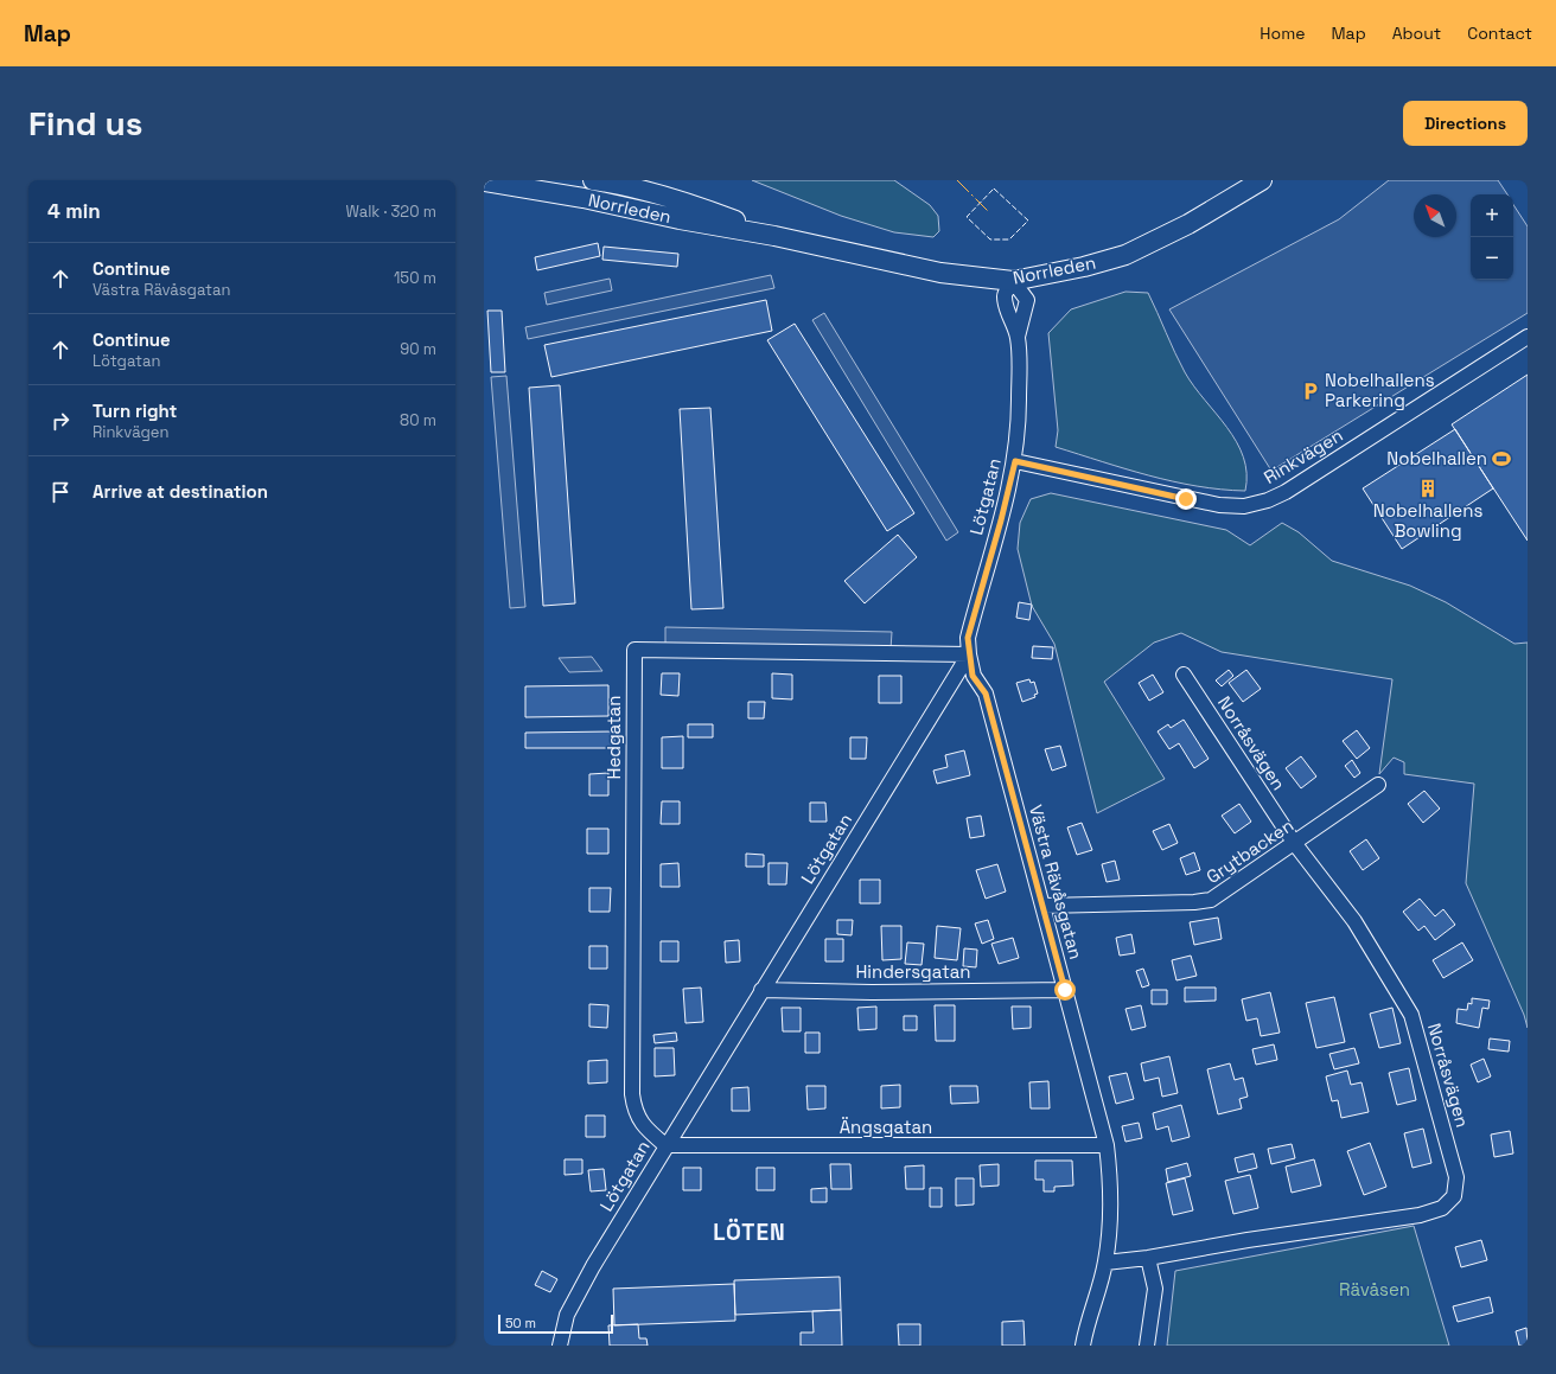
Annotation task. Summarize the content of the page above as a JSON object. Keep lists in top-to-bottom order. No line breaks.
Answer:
{"streets":{"street":["Norrleden","Rinkvägen","Lötgatan","Hedgatan","Norråsvägen","Grytbacken","Västra Rävåsgatan","Hindersgatan","Ängsgatan"]},"crossings":[["Norrleden","Lötgatan"],["Rinkvägen","Lötgatan"],["Lötgatan","Hedgatan"],["Lötgatan","Västra Rävåsgatan"],["Lötgatan","Hindersgatan"],["Lötgatan","Ängsgatan"],["Hedgatan","Västra Rävåsgatan"],["Hedgatan","Ängsgatan"],["Norråsvägen","Grytbacken"],["Norråsvägen","Västra Rävåsgatan"],["Grytbacken","Västra Rävåsgatan"],["Västra Rävåsgatan","Hindersgatan"],["Västra Rävåsgatan","Ängsgatan"]],"districts":["LÖTEN"],"parks":["Rävåsen"],"places":{"parking":["Nobelhallens Parkering"],"sports":["Nobelhallen"],"building":["Nobelhallens Bowling"]},"scale_bar":"50 m","north":"top left","page":{"header":"Map","nav":["Home","Map","About","Contact"],"buttons":"Directions","title":"Find us","heading":["4 min","Walk · 320 m"],"map_buttons":["+","−"],"list":[["Continue","Västra Rävåsgatan","150 m"],["Continue","Lötgatan","90 m"],["Turn right","Rinkvägen","80 m"],"Arrive at destination"],"scale":"50 m"}}
